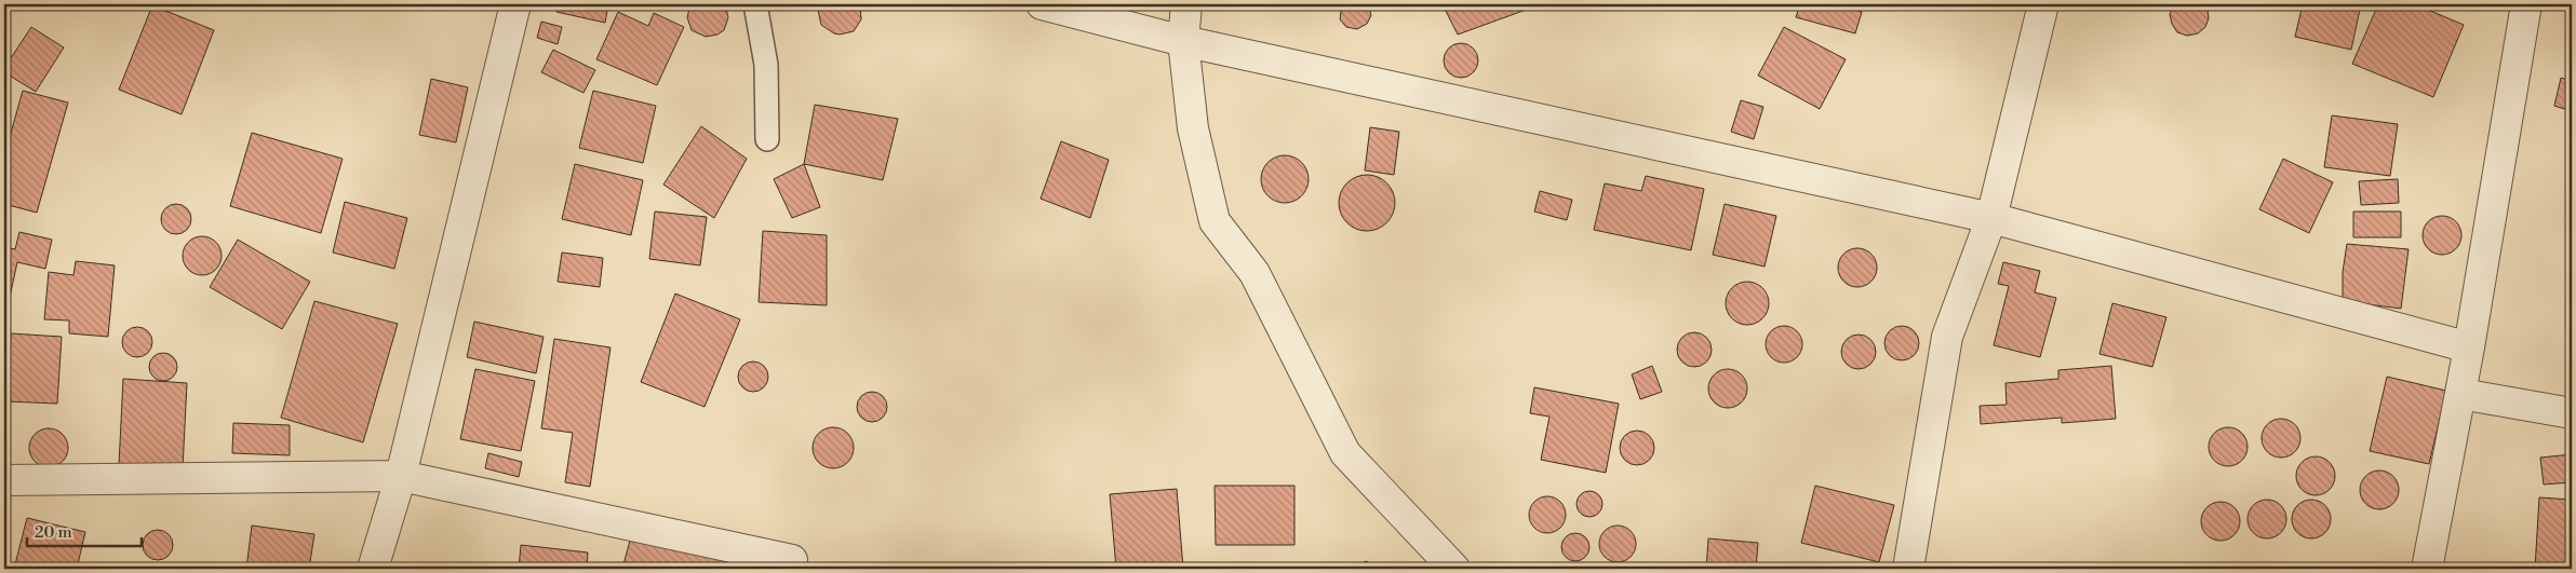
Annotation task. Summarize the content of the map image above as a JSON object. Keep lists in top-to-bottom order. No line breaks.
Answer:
{"scale_bar":"20 m"}
